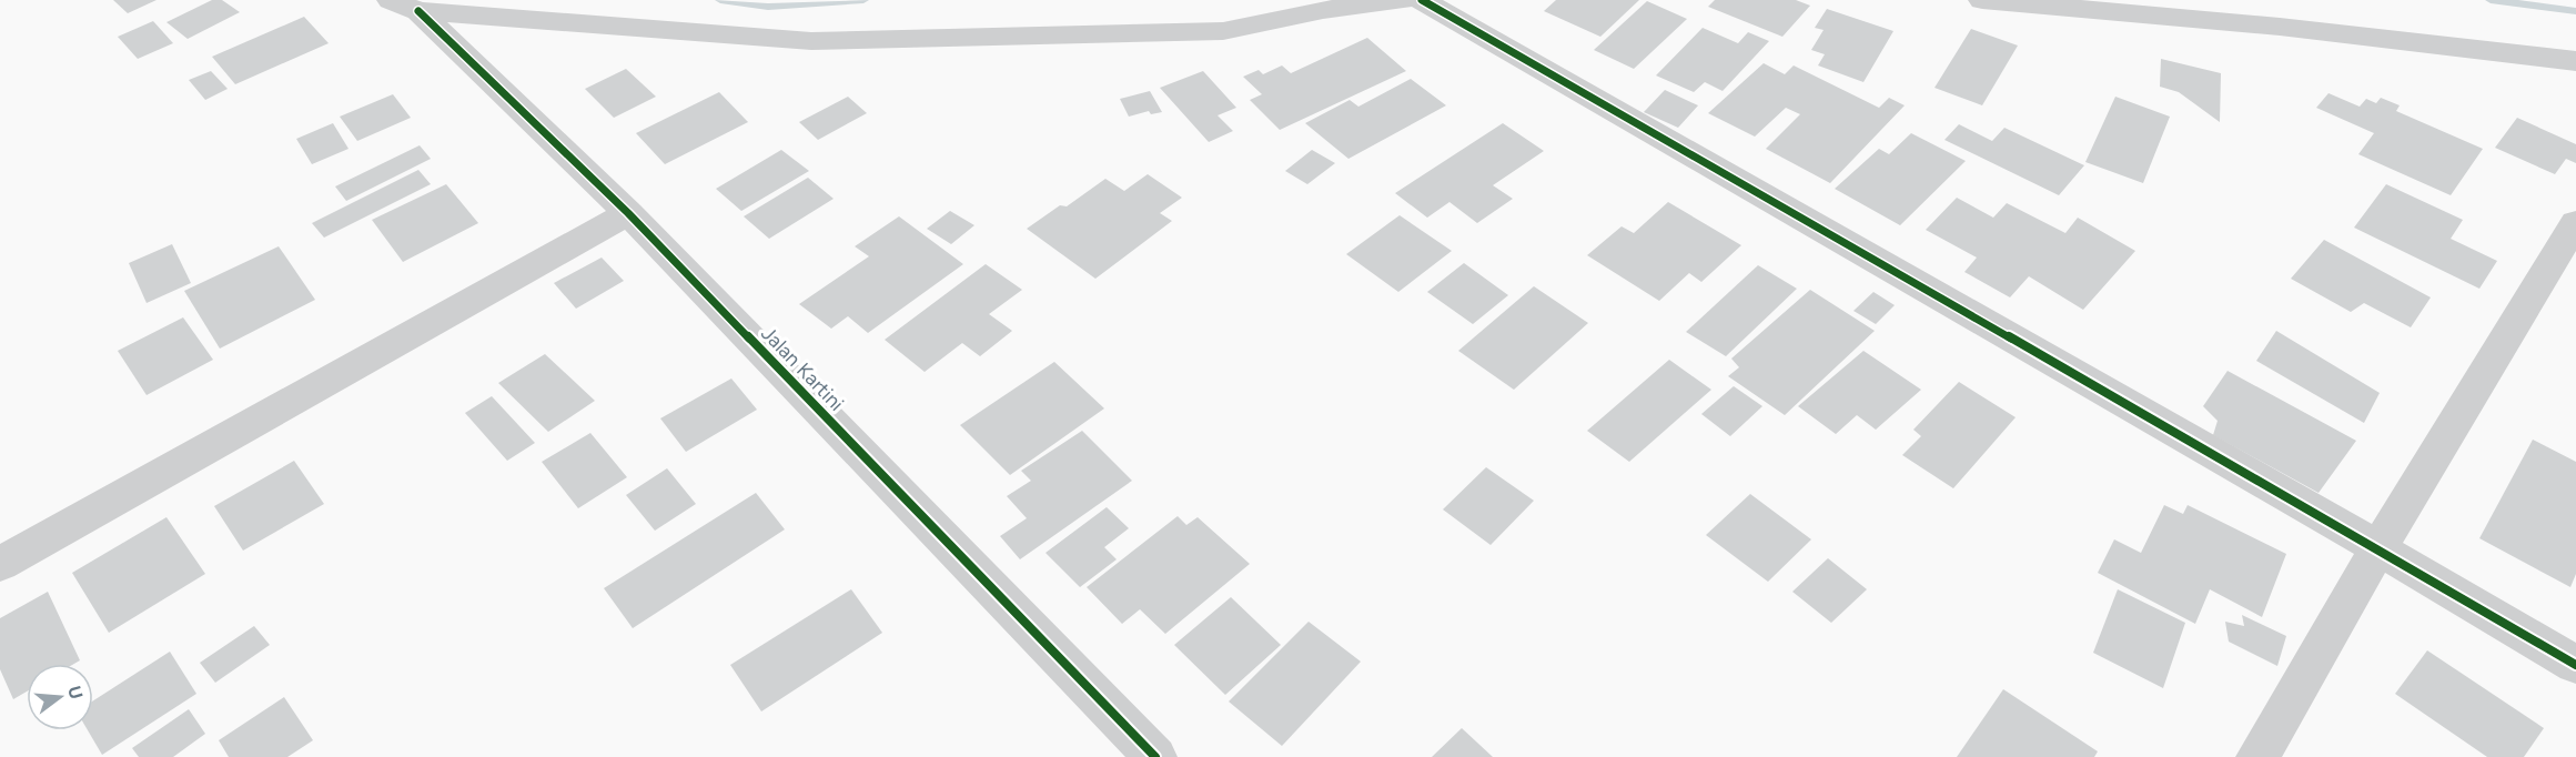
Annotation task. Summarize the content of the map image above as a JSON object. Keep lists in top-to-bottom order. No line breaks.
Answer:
{"streets":{"street":["Jalan Kartini"]},"north":"right"}
